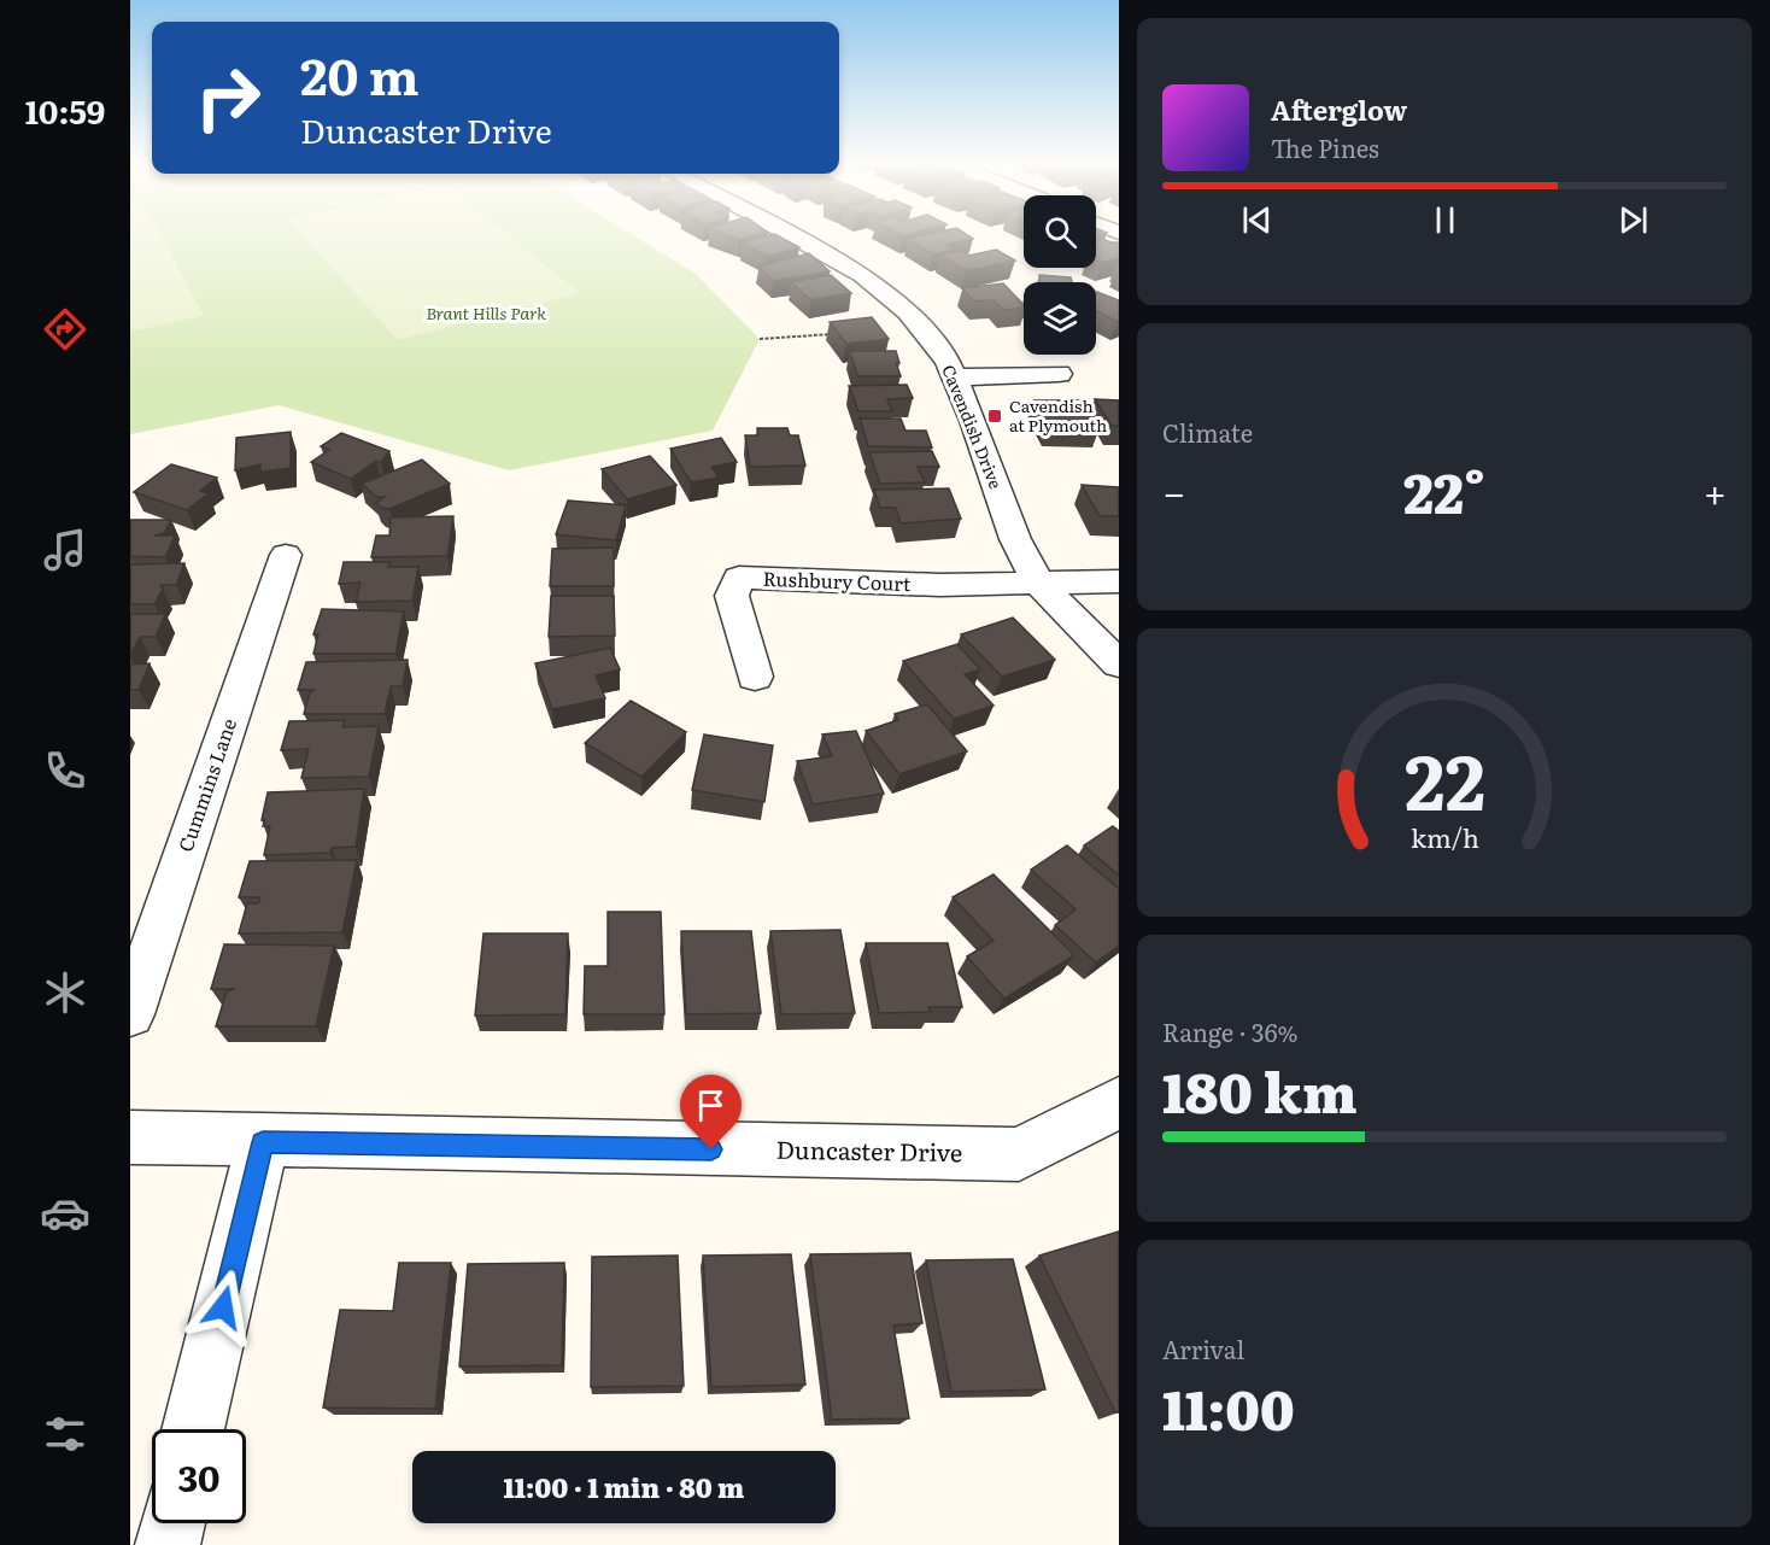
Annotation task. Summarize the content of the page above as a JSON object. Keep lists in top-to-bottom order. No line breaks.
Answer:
{"streets":{"street":["Cavendish Drive","Rushbury Court","Cummins Lane","Duncaster Drive"]},"crossings":[["Cavendish Drive","Rushbury Court"]],"parks":["Brant Hills Park"],"places":{"transit":["Cavendish at Plymouth"]},"page":{"tabs":"10:59","turn":["20 m","Duncaster Drive"],"song":["Afterglow","The Pines"],"tile":["Climate",["Range · 36%","180 km"],["Arrival","11:00"]],"heat":["−","22°","+"],"limit":"30","trip":"11:00 · 1 min · 80 m","gauge":["22","km/h"]}}
